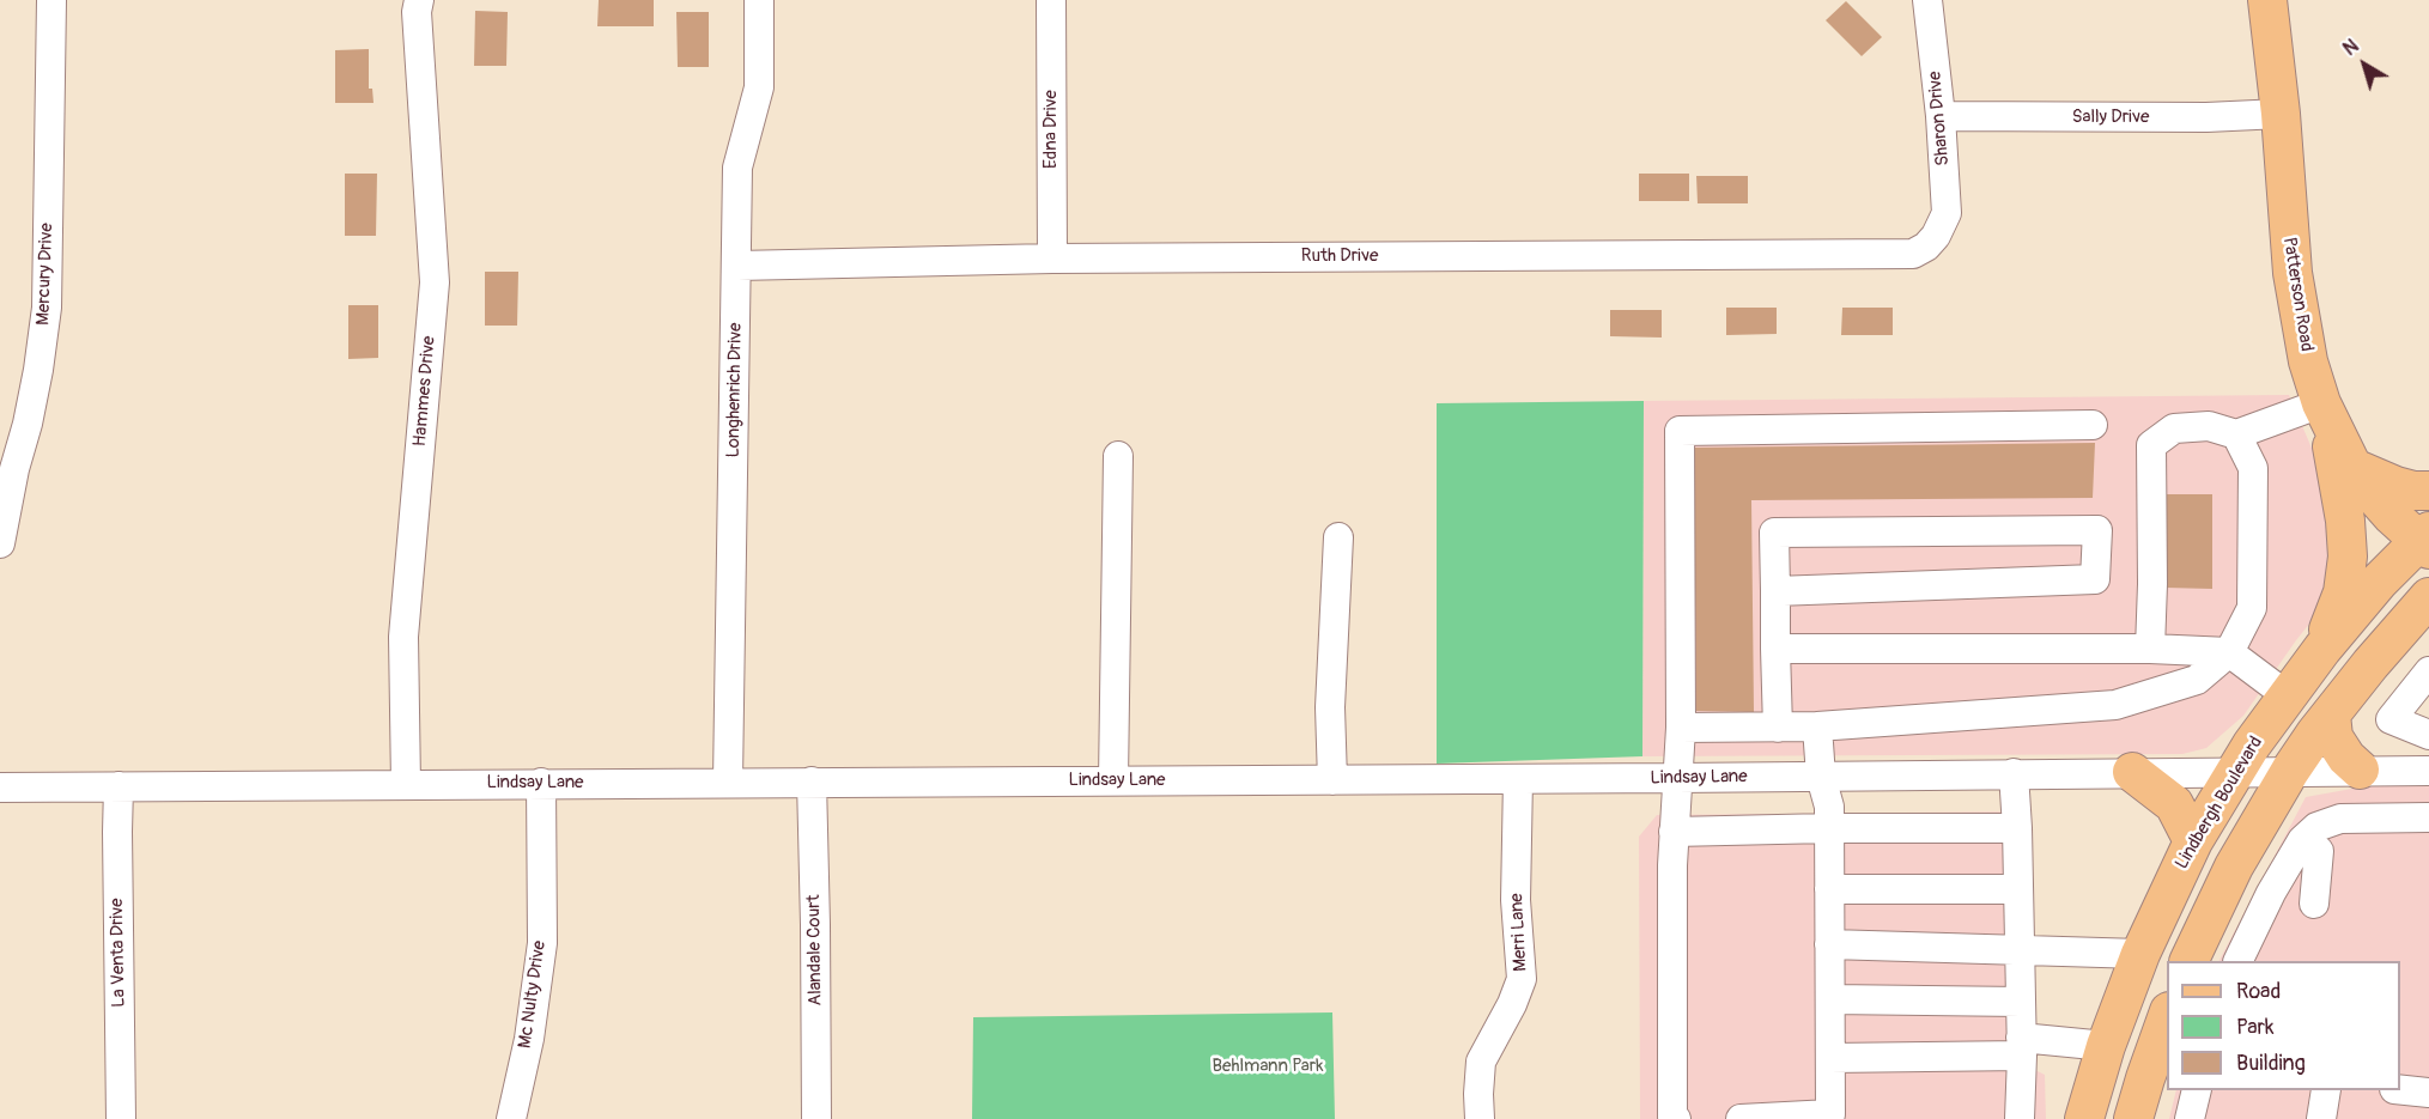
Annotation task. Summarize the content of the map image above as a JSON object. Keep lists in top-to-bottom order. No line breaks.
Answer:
{"streets":{"main road":["Patterson Road","Lindbergh Boulevard"],"street":["Sally Drive","Sharon Drive","Edna Drive","Ruth Drive","Mercury Drive","Longhenrich Drive","Hammes Drive","Lindsay Lane","Merri Lane","Alandale Court","La Venta Drive","Mc Nulty Drive"]},"crossings":[["Sally Drive","Sharon Drive"],["Sally Drive","Patterson Road"],["Sharon Drive","Ruth Drive"],["Edna Drive","Ruth Drive"],["Ruth Drive","Longhenrich Drive"],["Patterson Road","Lindbergh Boulevard"],["Longhenrich Drive","Lindsay Lane"],["Hammes Drive","Lindsay Lane"],["Lindsay Lane","Lindbergh Boulevard"],["Lindsay Lane","Merri Lane"],["Lindsay Lane","Alandale Court"],["Lindsay Lane","La Venta Drive"],["Lindsay Lane","Mc Nulty Drive"]],"parks":["Behlmann Park"],"legend":["Road","Park","Building"],"north":"top left"}
